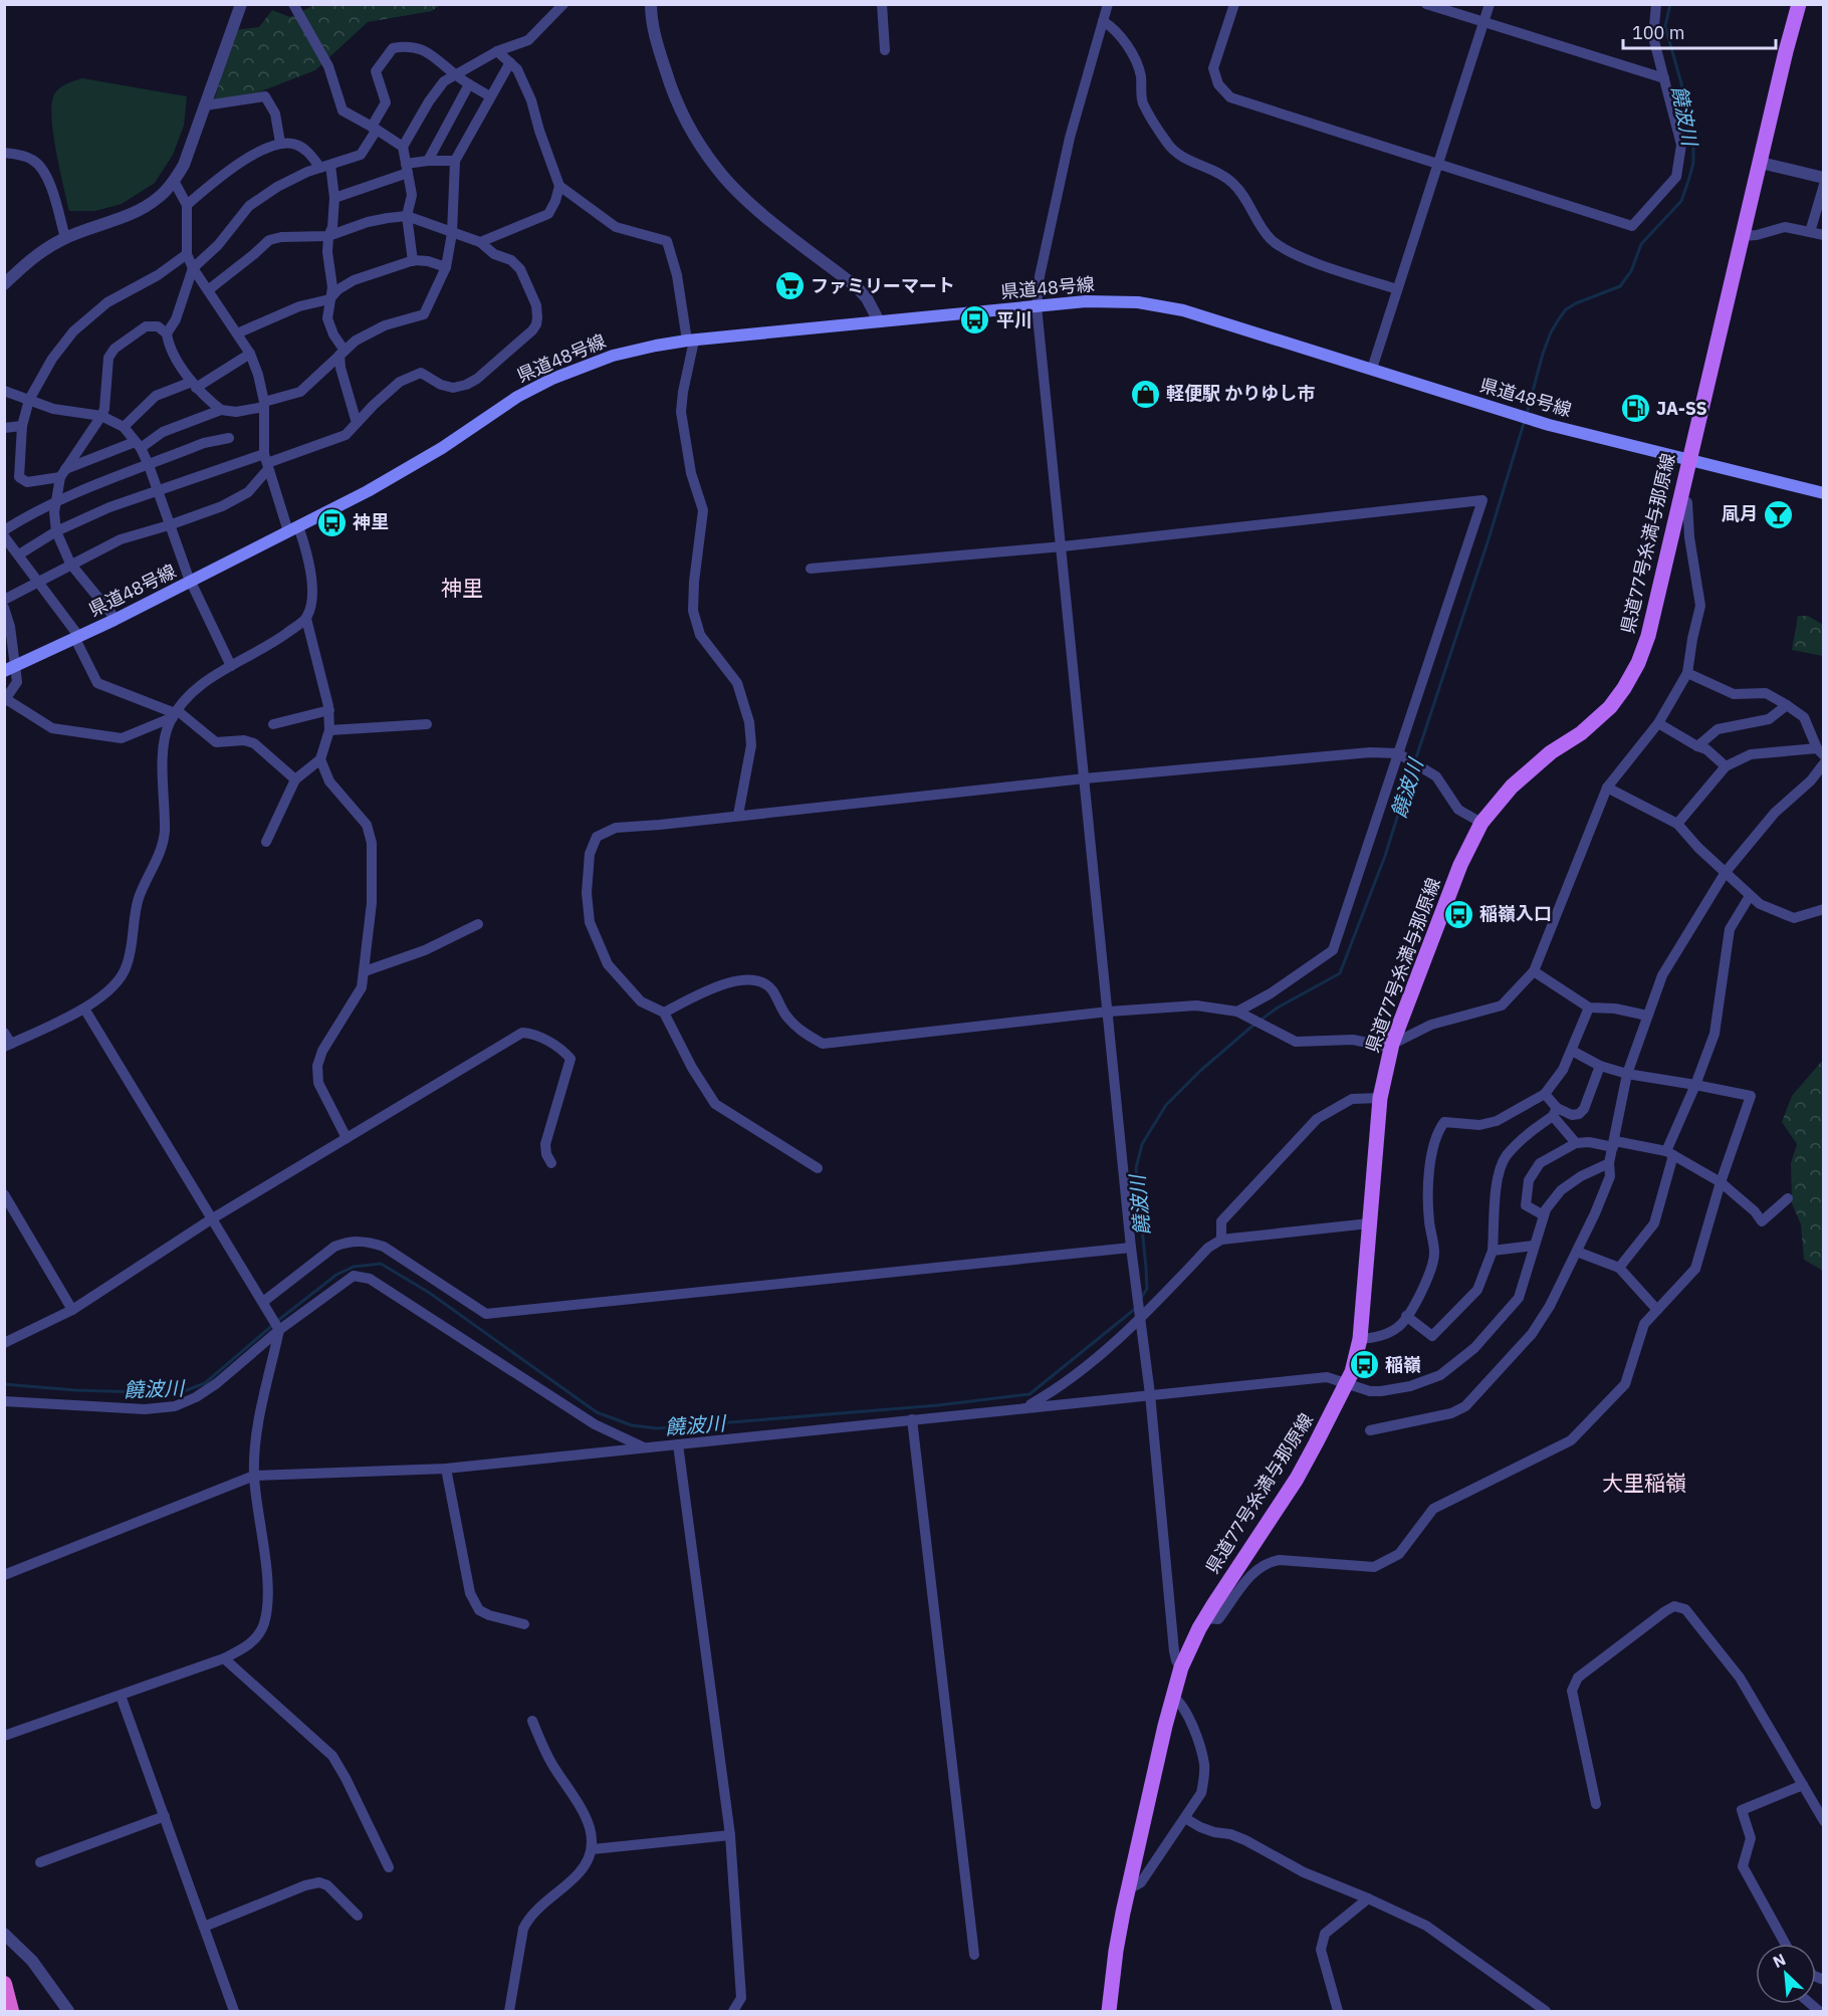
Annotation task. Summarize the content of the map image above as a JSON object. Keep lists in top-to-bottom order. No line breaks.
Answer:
{"streets":{"main road":["県道48号線","県道77号糸満与那原線"]},"crossings":[["県道48号線","県道77号糸満与那原線"]],"districts":["神里","大里稲嶺"],"water":["饒波川"],"places":{"supermarket":["ファミリーマート"],"bus stop":["平川","神里","稲嶺入口","稲嶺"],"shop":["軽便駅 かりゆし市"],"fuel station":["JA-SS"],"bar":["凮月"]},"scale_bar":"100 m","north":"top left"}
